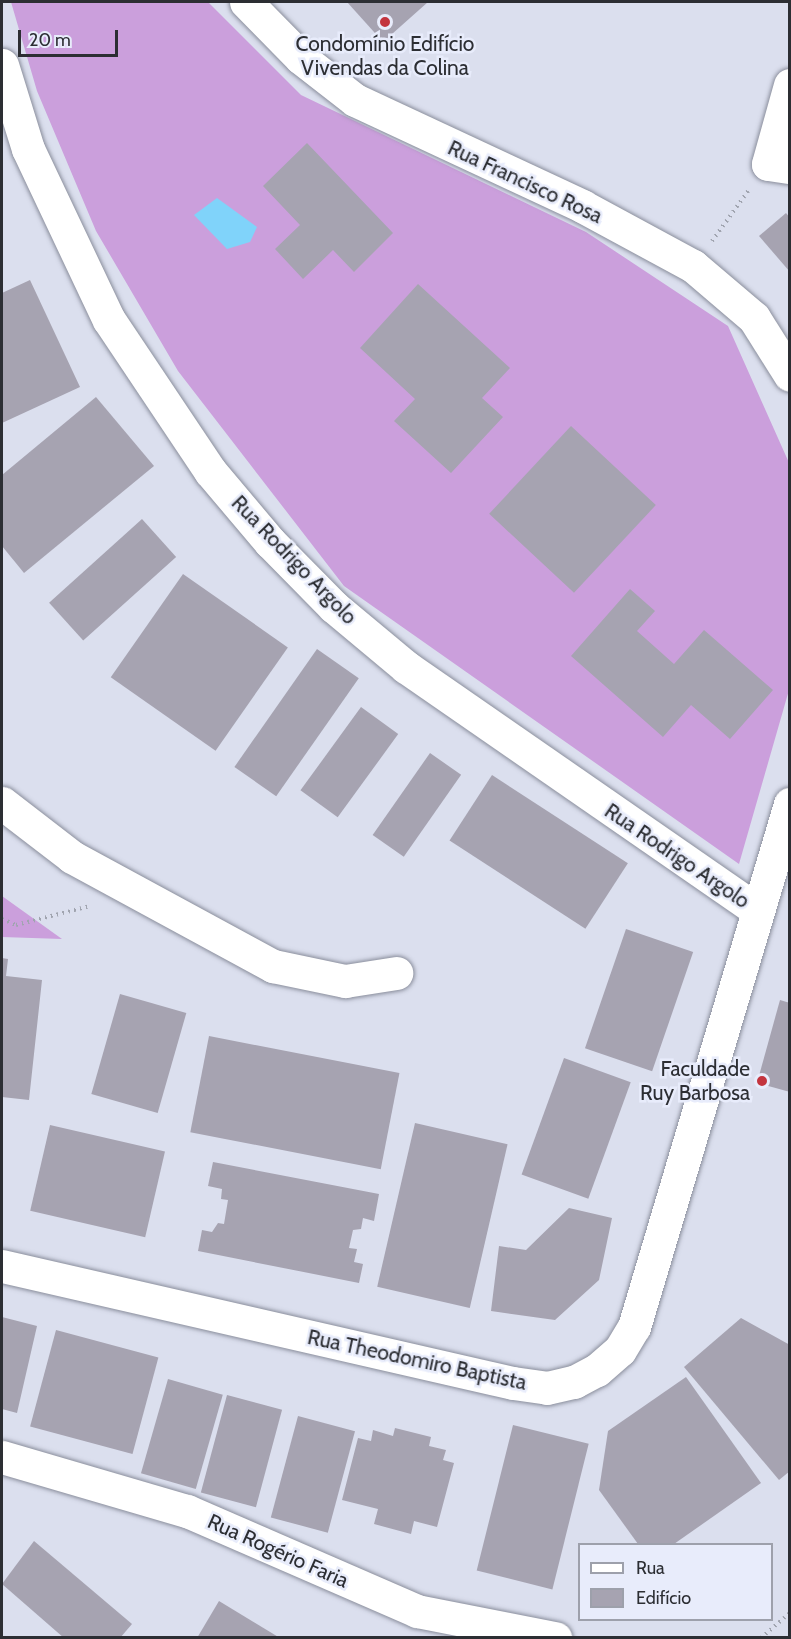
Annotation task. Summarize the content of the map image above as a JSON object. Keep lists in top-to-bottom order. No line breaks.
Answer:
{"streets":{"street":["Rua Francisco Rosa","Rua Rodrigo Argolo","Rua Theodomiro Baptista","Rua Rogério Faria"]},"crossings":[["Rua Rodrigo Argolo","Rua Theodomiro Baptista"]],"places":["Condomínio Edifício Vivendas da Colina","Faculdade Ruy Barbosa"],"legend":["Rua","Edifício"],"scale_bar":"20 m"}
